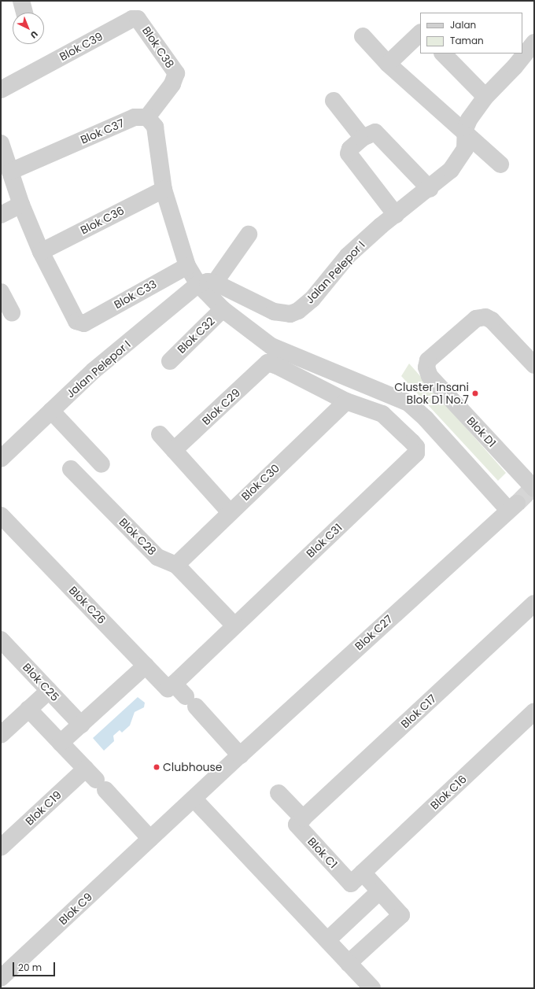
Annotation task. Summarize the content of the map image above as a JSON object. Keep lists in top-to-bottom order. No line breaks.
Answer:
{"streets":{"street":["Blok C39","Blok C38","Blok C37","Blok C36","Jalan Pelepor I","Blok C33","Blok C32","Blok C29","Blok D1","Blok C30","Blok C28","Blok C31","Blok C26","Blok C27","Blok C25","Blok C17","Blok C16","Blok C19","Blok C1","Blok C9"]},"crossings":[["Blok C39","Blok C38"],["Blok C38","Blok C37"],["Blok C36","Blok C33"],["Blok C29","Blok C30"],["Blok C29","Blok C31"],["Blok D1","Blok C27"],["Blok C30","Blok C28"],["Blok C30","Blok C31"],["Blok C28","Blok C31"],["Blok C31","Blok C26"],["Blok C27","Blok C9"],["Blok C17","Blok C1"],["Blok C16","Blok C1"]],"places":["Cluster Insani Blok D1 No.7","Clubhouse"],"legend":["Jalan","Taman"],"scale_bar":"20 m","north":"bottom right"}
